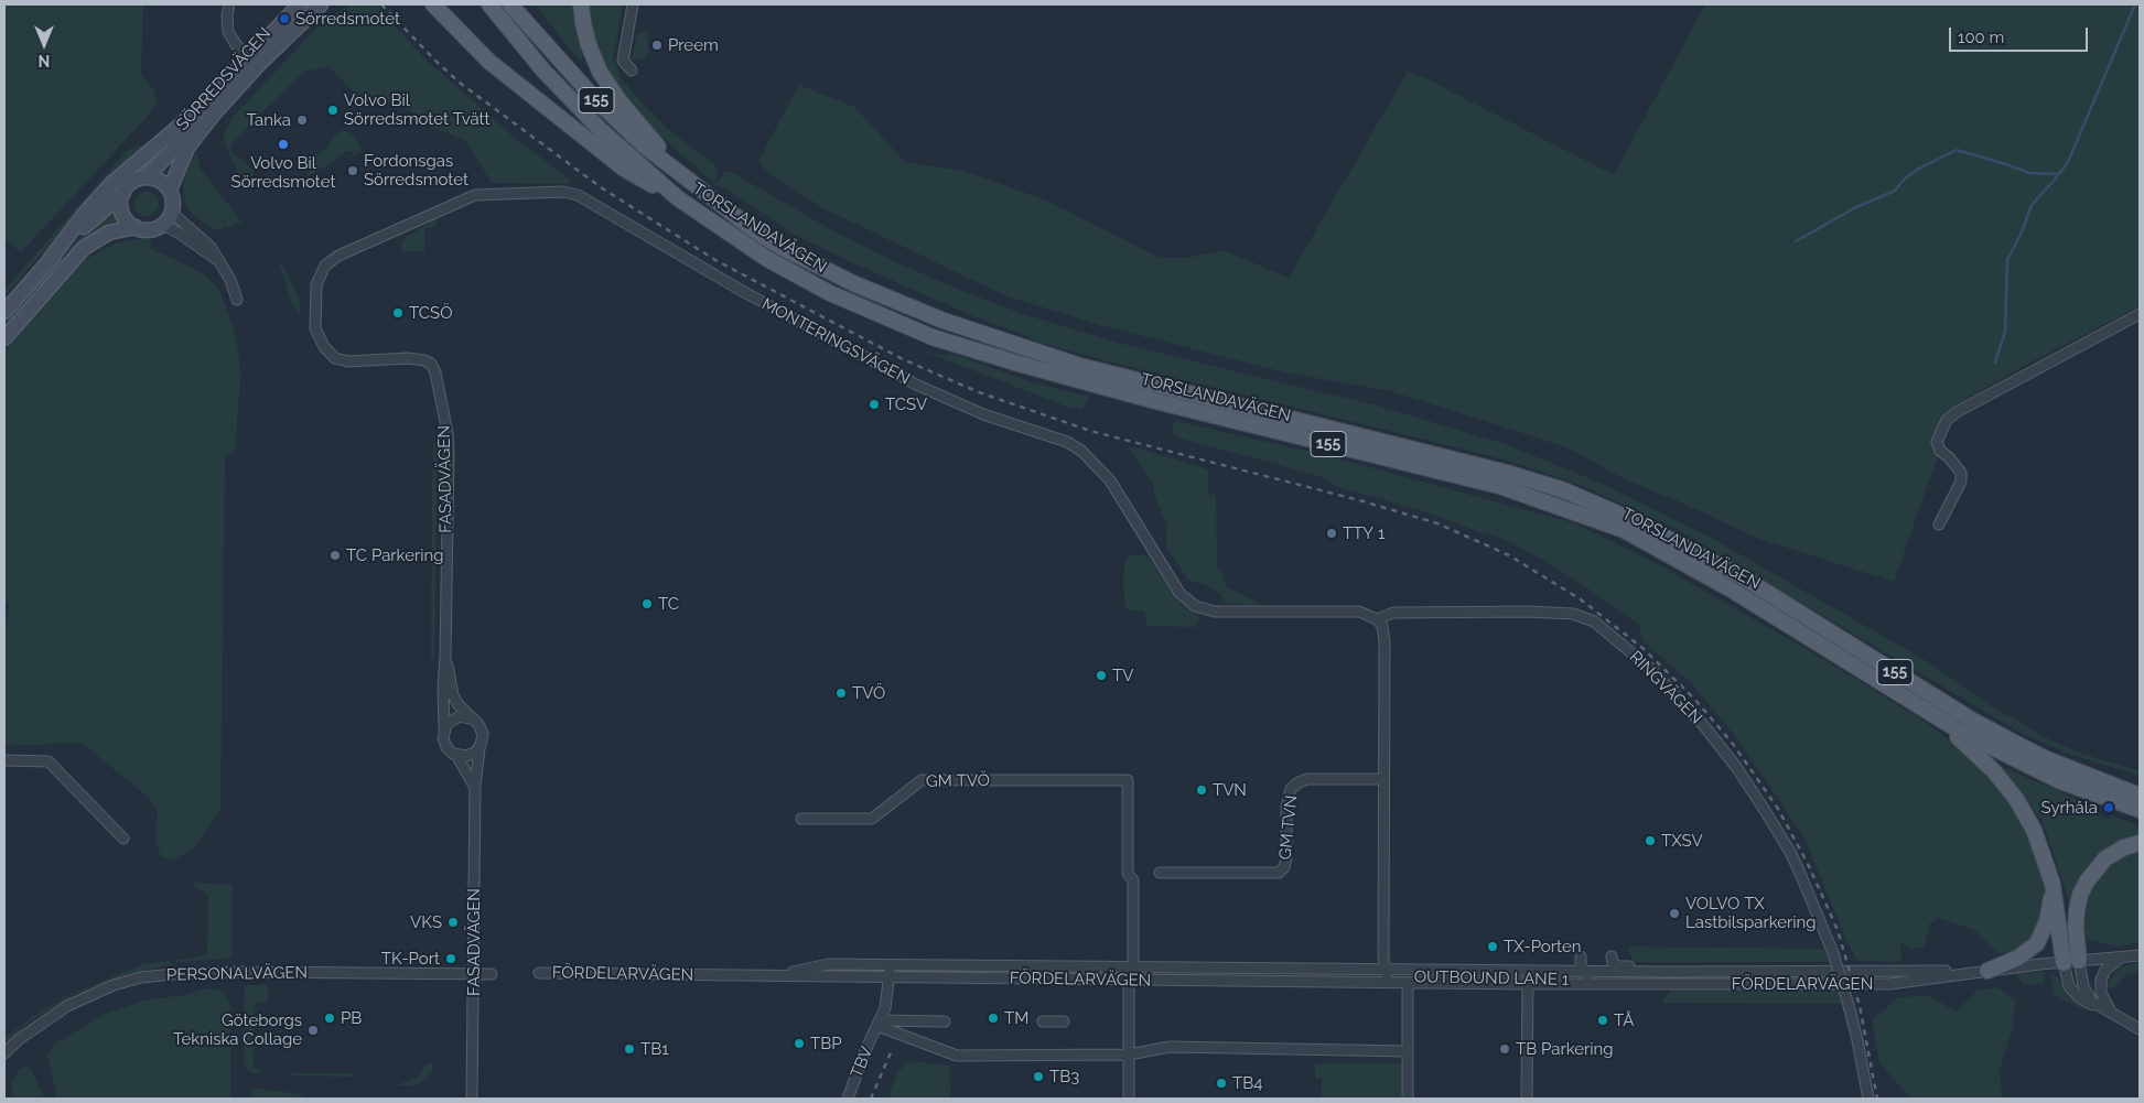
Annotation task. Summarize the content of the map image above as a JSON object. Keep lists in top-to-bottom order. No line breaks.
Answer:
{"streets":{"main road":["155","TORSLANDAVÄGEN"],"street":["SÖRREDSVÄGEN","MONTERINGSVÄGEN","FASADVÄGEN","RINGVÄGEN","GM TVÖ","GM TVN","PERSONALVÄGEN","FÖRDELARVÄGEN","OUTBOUND LANE 1","TBV"]},"crossings":[["MONTERINGSVÄGEN","FASADVÄGEN"],["MONTERINGSVÄGEN","RINGVÄGEN"],["FASADVÄGEN","PERSONALVÄGEN"],["GM TVÖ","FÖRDELARVÄGEN"],["FÖRDELARVÄGEN","OUTBOUND LANE 1"],["FÖRDELARVÄGEN","TBV"]],"places":["Sörredsmotet","Preem","Volvo Bil Sörredsmotet Tvätt","Tanka","Volvo Bil Sörredsmotet","Fordonsgas Sörredsmotet","TCSÖ","TCSV","TTY 1","TC Parkering","TC","TV","TVÖ","TVN","Syrhåla","TXSV","VOLVO TX Lastbilsparkering","VKS","TX-Porten","TK-Port","PB","TM","TÅ","Göteborgs Tekniska Collage","TBP","TB1","TB Parkering","TB3","TB4"],"scale_bar":"100 m","north":"bottom"}
